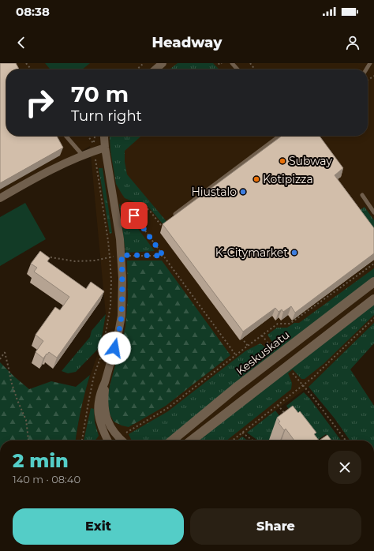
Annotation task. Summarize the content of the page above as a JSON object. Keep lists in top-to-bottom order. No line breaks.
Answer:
{"streets":{"main road":["Keskuskatu"]},"places":["Subway","Kotipizza","Hiustalo","K-Citymarket"],"page":{"status":"08:38","header":"Headway","turn":["70 m","Turn right"],"heading":["2 min","140 m · 08:40"],"buttons":["Exit","Share"]}}
